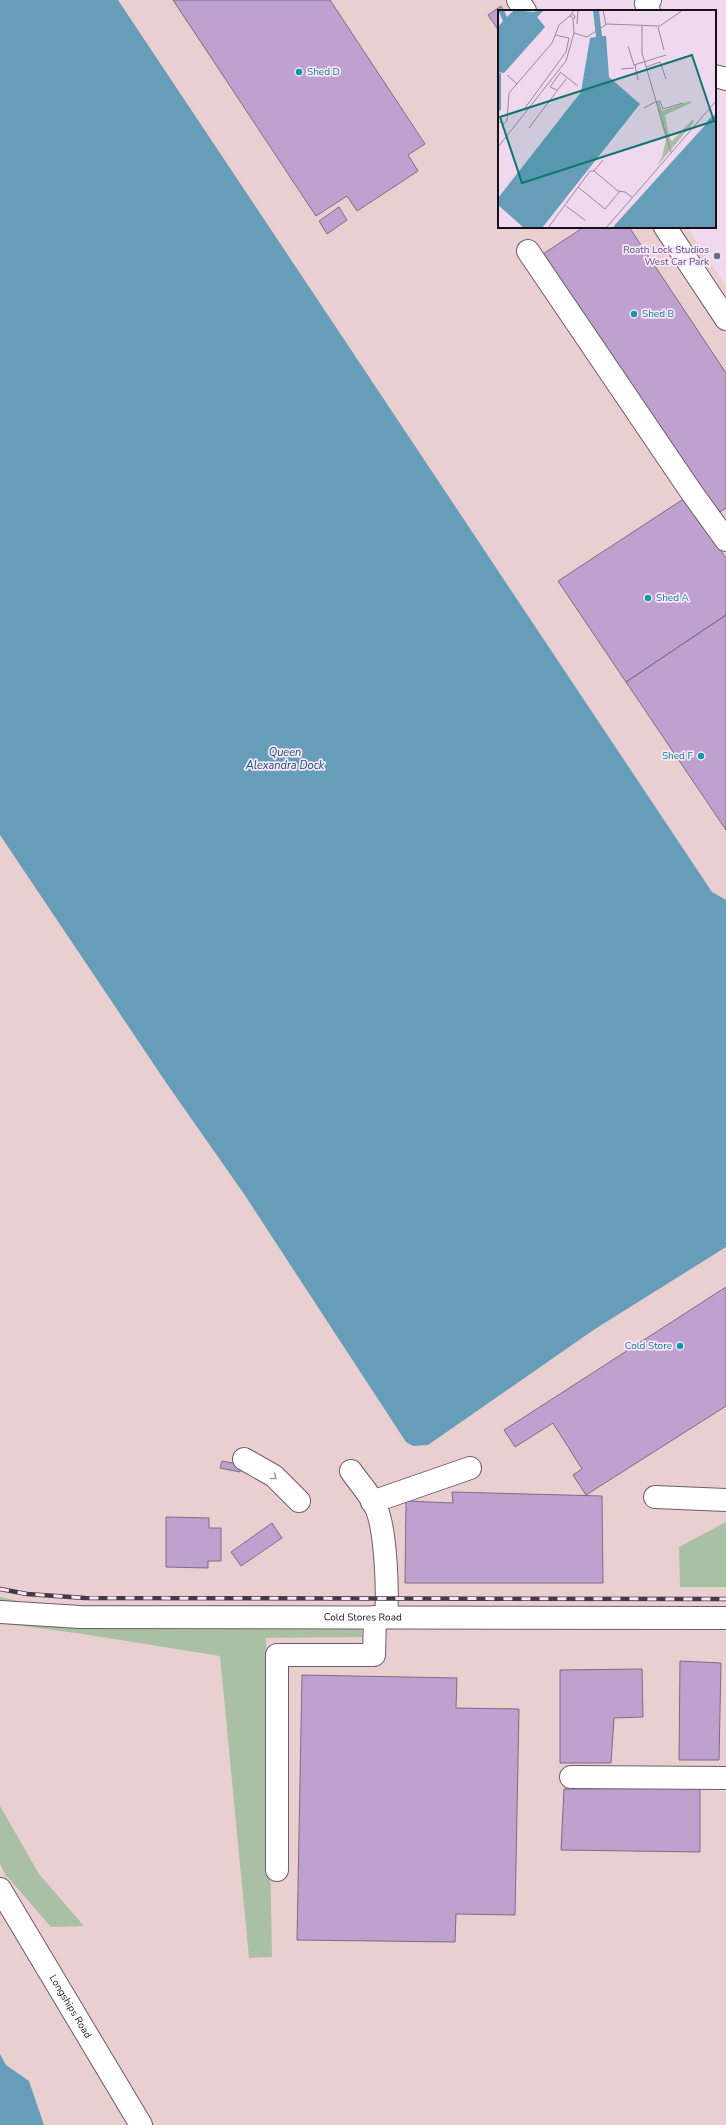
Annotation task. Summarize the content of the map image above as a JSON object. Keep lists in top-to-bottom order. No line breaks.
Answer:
{"streets":{"street":["Cold Stores Road","Longships Road"]},"water":["Queen Alexandra Dock"],"places":["Shed D","Roath Lock Studios West Car Park","Shed B","Shed A","Shed F","Cold Store"]}
